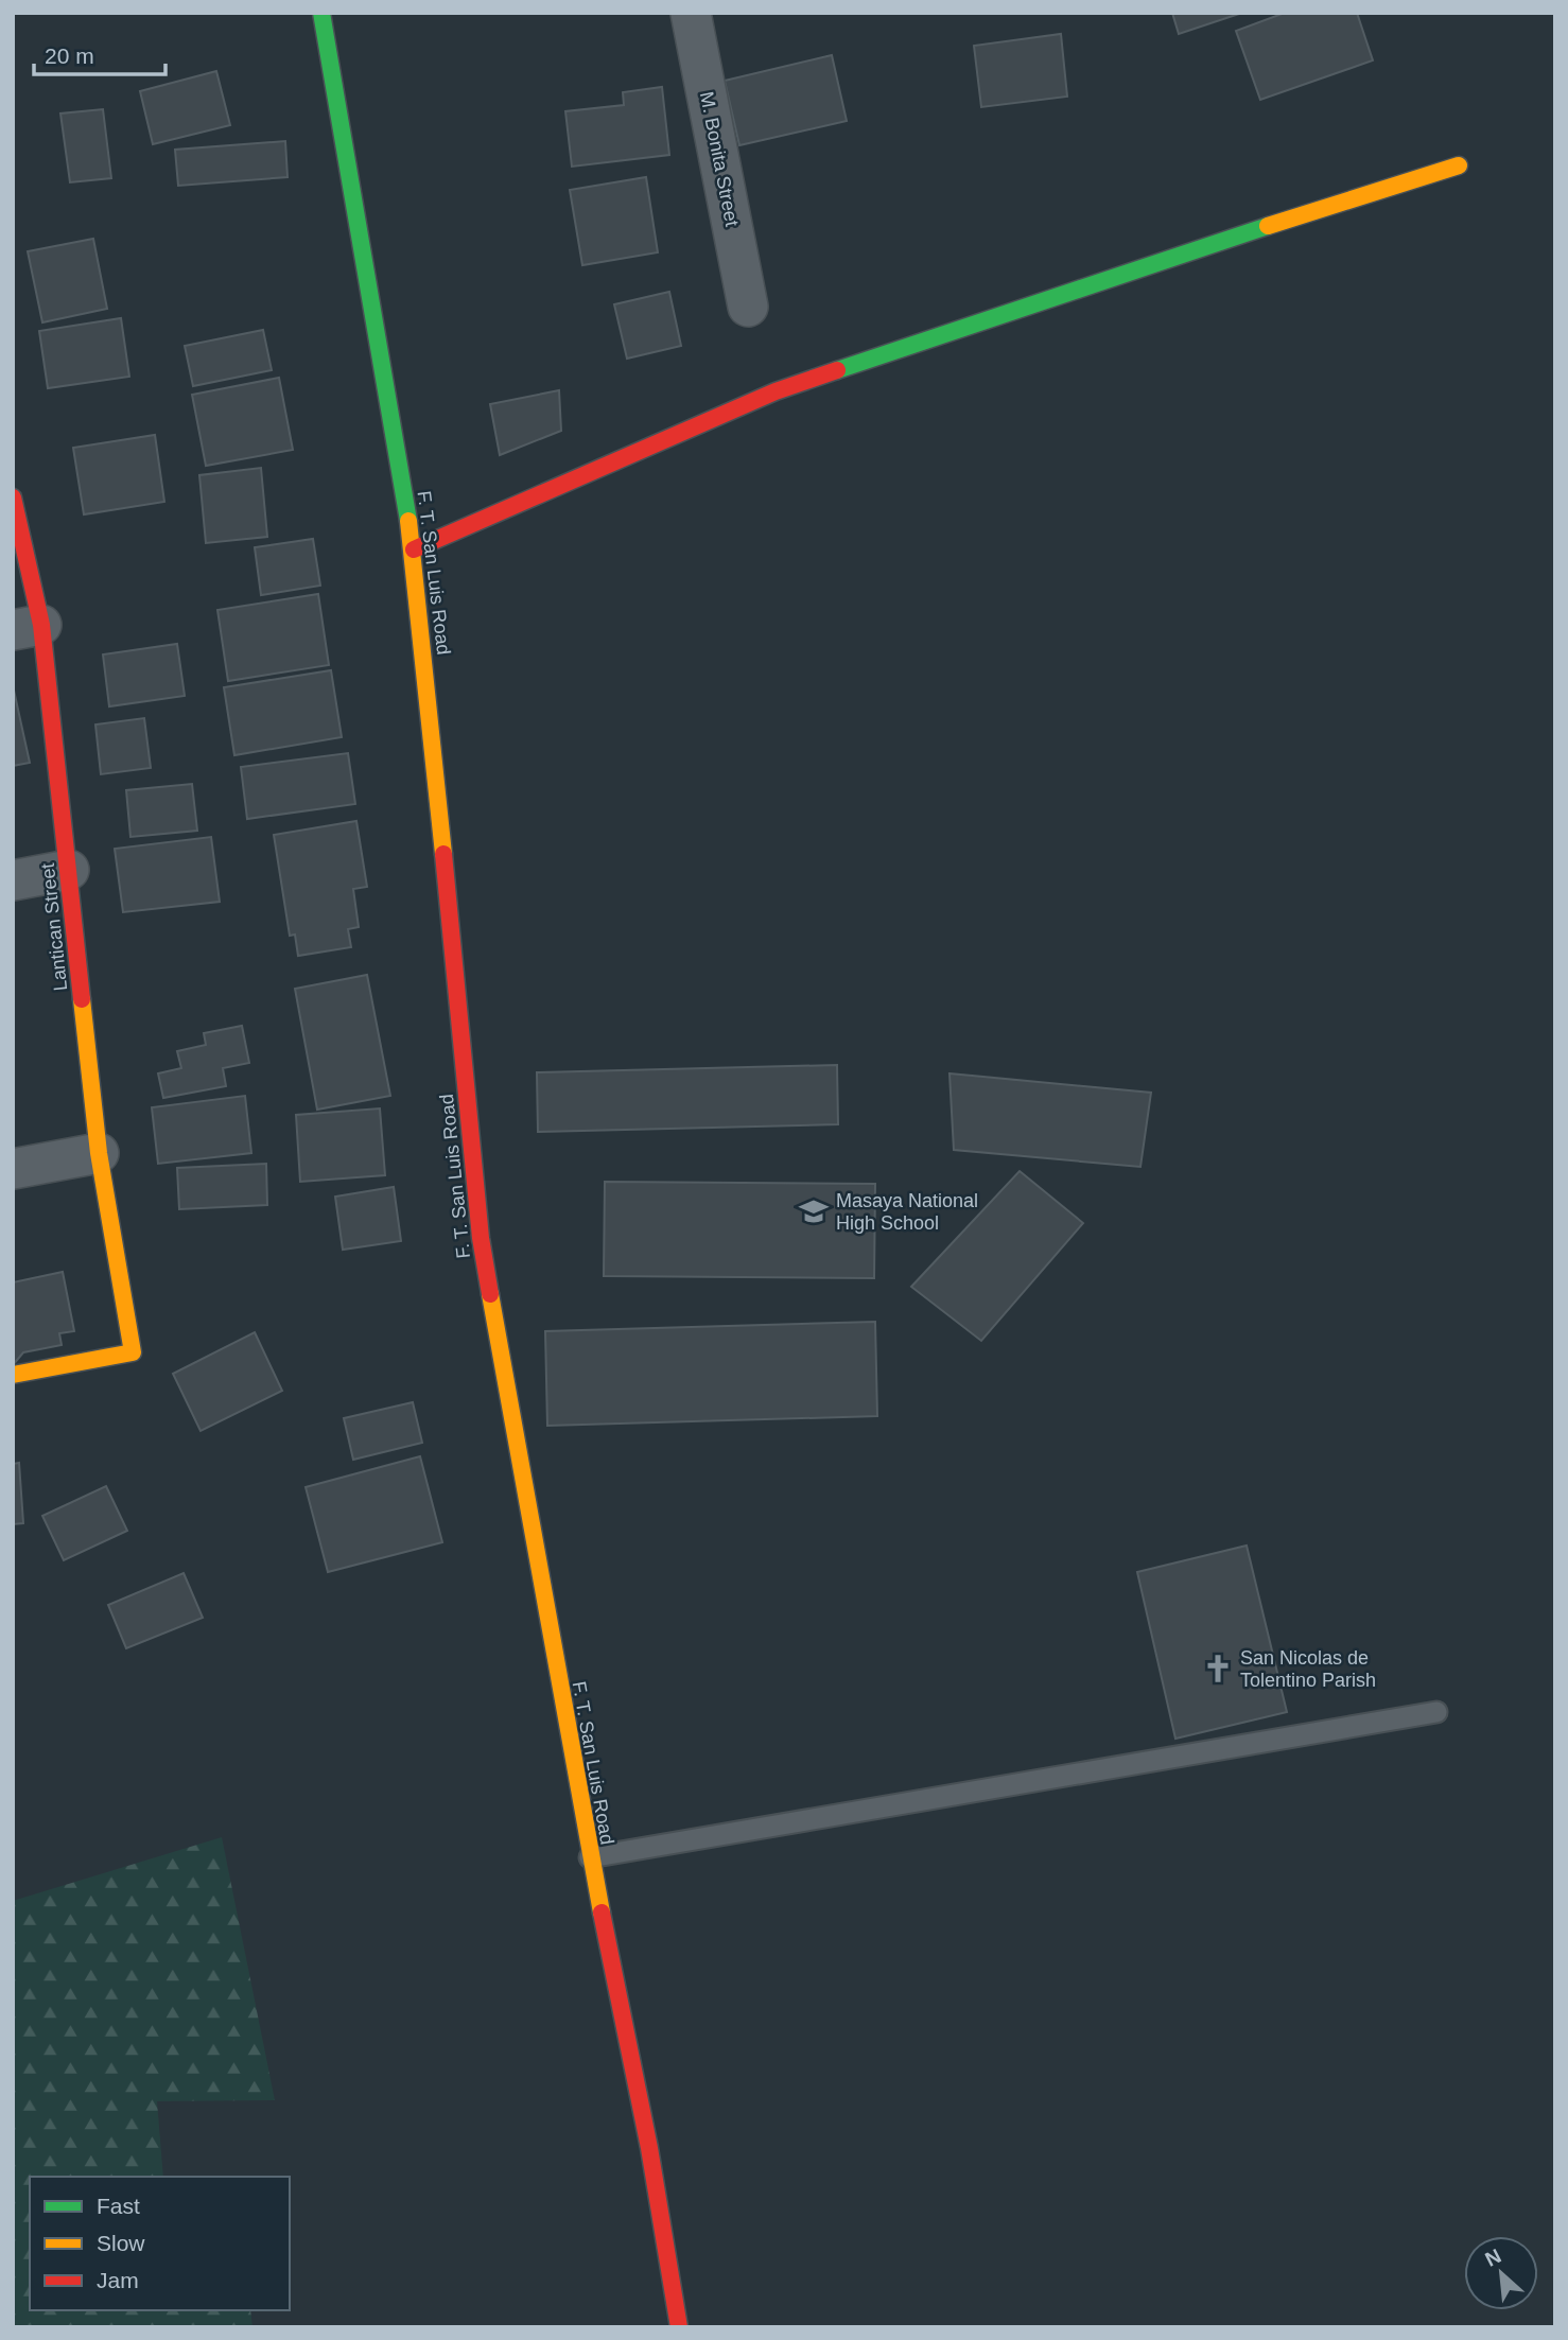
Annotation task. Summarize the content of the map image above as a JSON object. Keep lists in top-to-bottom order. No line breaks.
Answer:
{"streets":{"main road":["F. T. San Luis Road","Lantican Street"],"street":["M. Bonita Street"]},"places":{"school or university":["Masaya National High School"],"church":["San Nicolas de Tolentino Parish"]},"legend":["Fast","Slow","Jam"],"scale_bar":"20 m","north":"top left"}
